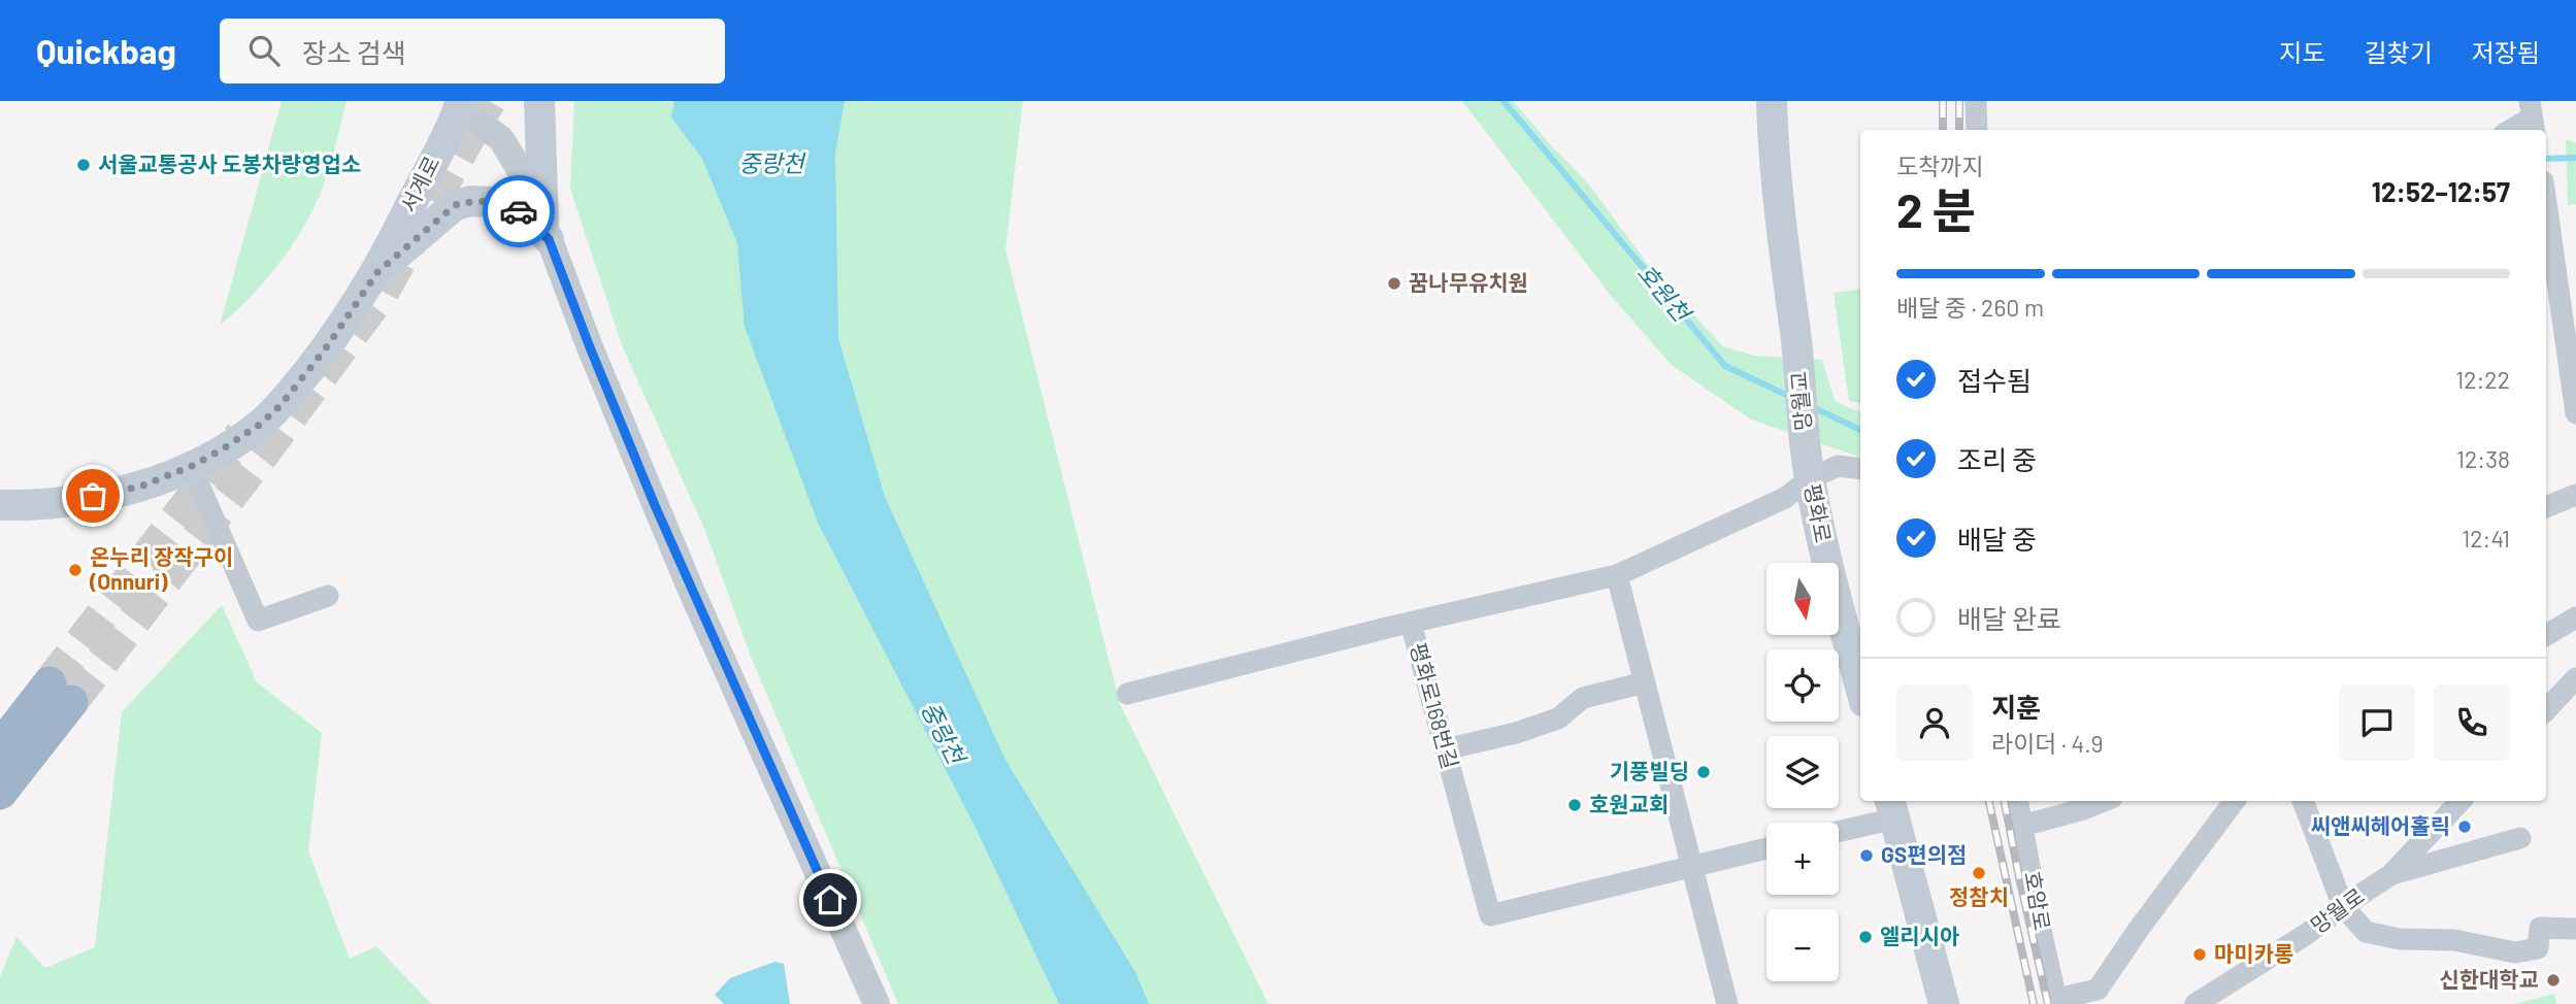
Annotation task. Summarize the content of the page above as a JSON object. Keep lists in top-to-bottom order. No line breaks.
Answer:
{"streets":{"main road":["서계로","망월교","평화로"],"street":["평화로168번길","호암로","망월로"]},"crossings":[["망월교","평화로"],["망월교","평화로168번길"],["평화로","평화로168번길"]],"water":["중랑천","호원천"],"places":["서울교통공사 도봉차량영업소","꿈나무유치원","온누리 장작구이 (Onnuri)","기풍빌딩","호원교회","씨앤씨헤어홀릭","GS편의점","정참치","엘리시아","마미카롱","신한대학교"],"north":"bottom","page":{"header":"Quickbag","search":"장소 검색","nav":["지도","길찾기","저장됨"],"heading":["2 분","도착까지","12:52–12:57"],"panel":["지훈","라이더 · 4.9"],"bar":"배달 중 · 260 m","list":[["접수됨","12:22"],["조리 중","12:38"],["배달 중","12:41"],"배달 완료"],"map_buttons":["+","−"]}}
